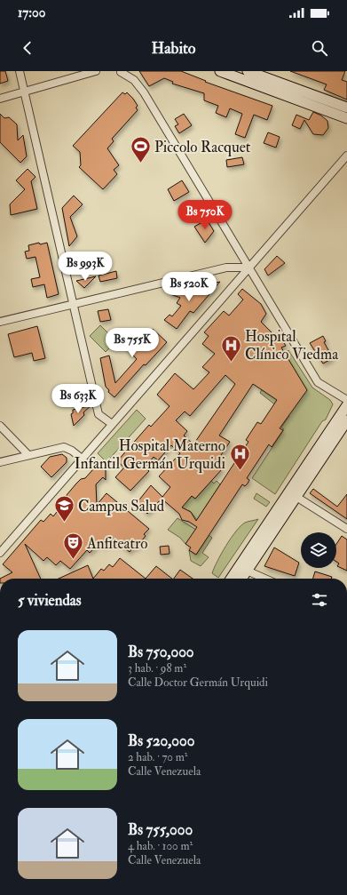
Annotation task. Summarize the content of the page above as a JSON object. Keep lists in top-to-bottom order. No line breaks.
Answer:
{"places":{"sports":["Piccolo Racquet"],"hospital":["Hospital Clínico Viedma","Hospital Materno Infantil Germán Urquidi"],"school or university":["Campus Salud"],"theatre":["Anfiteatro"]},"page":{"status":"17:00","header":"Habito","price":["Bs 750K","Bs 993K","Bs 520K","Bs 755K","Bs 633K"],"heading":"5 viviendas","list":[{"name":"Bs 750,000","note":"3 hab. · 98 m² · Calle Doctor Germán Urquidi"},{"name":"Bs 520,000","note":"2 hab. · 70 m² · Calle Venezuela"},{"name":"Bs 755,000","note":"4 hab. · 100 m² · Calle Venezuela"}]}}
